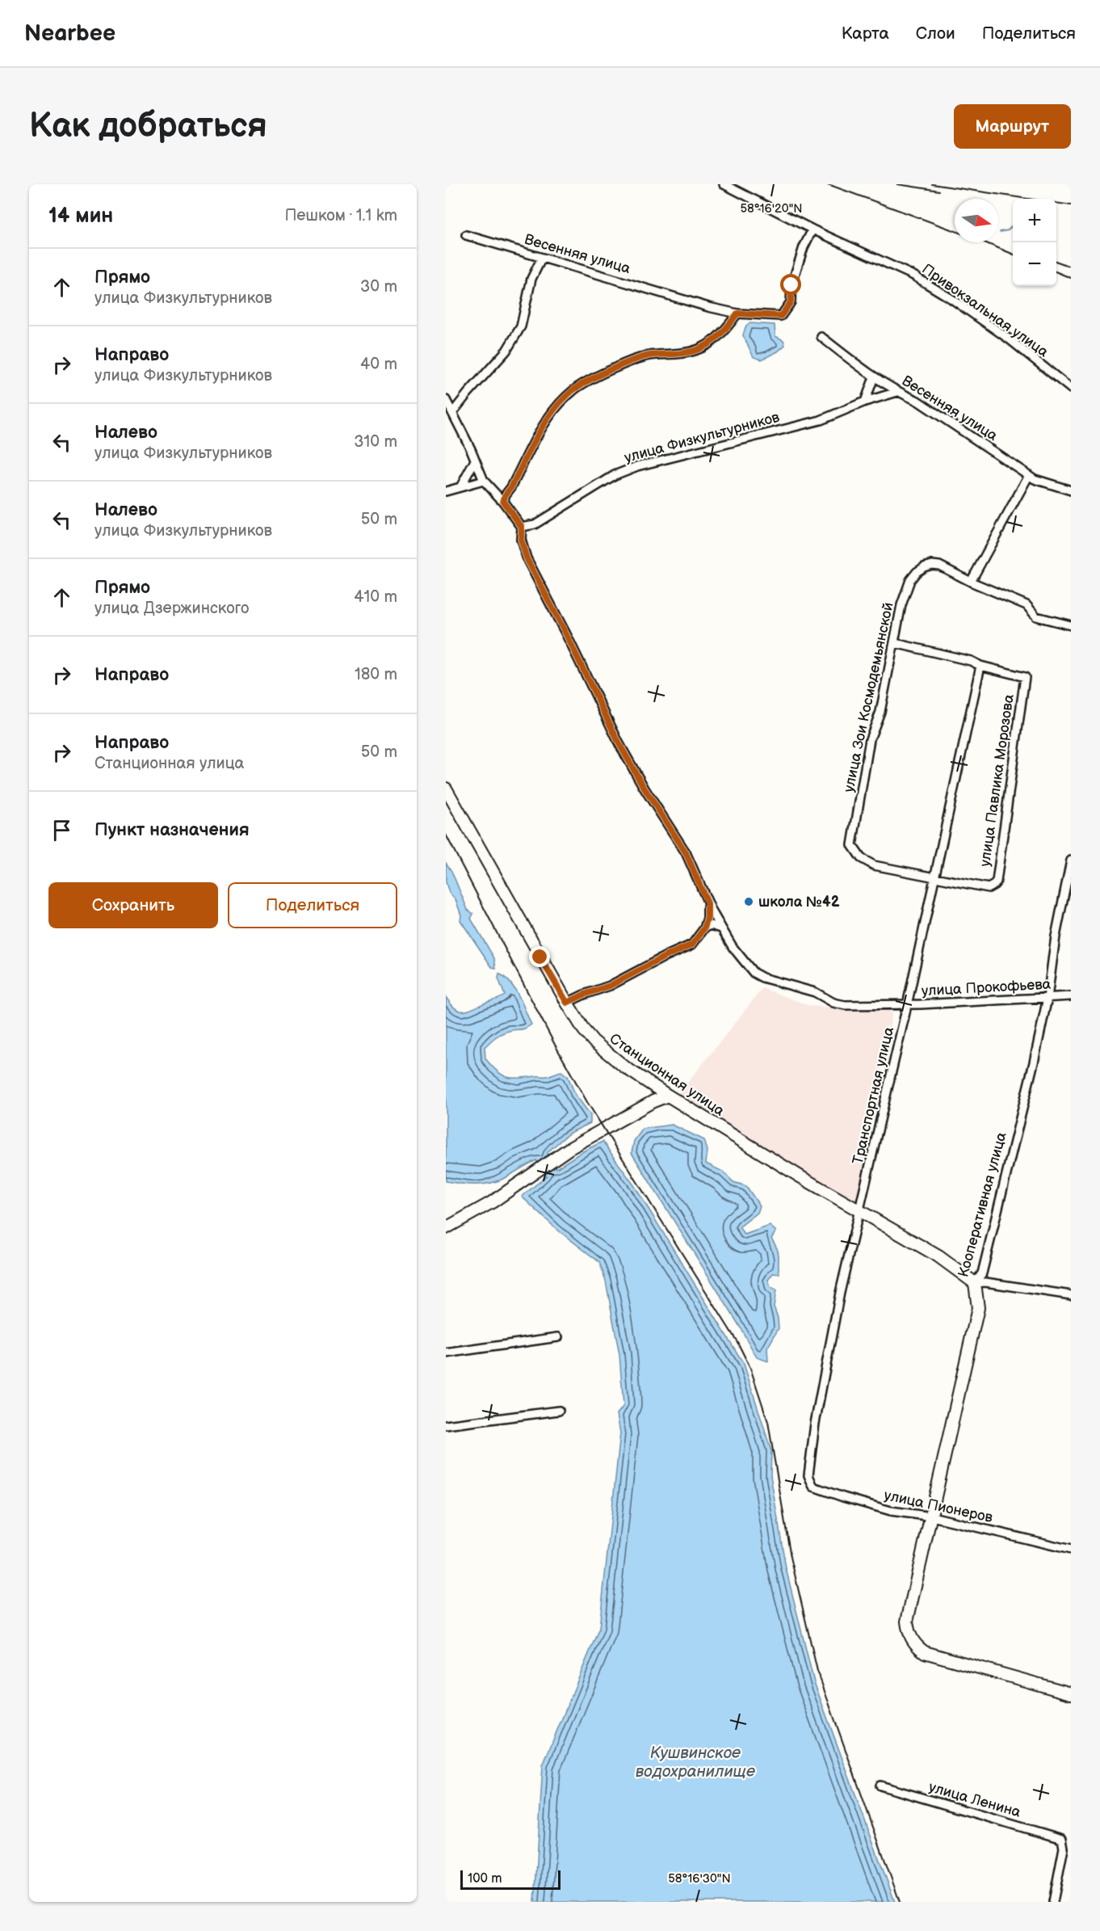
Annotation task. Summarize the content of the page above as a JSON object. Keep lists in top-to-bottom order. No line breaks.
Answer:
{"streets":{"main road":["Станционная улица","Кооперативная улица"],"street":["Весенняя улица","Привокзальная улица","улица Физкультурников","улица Зои Космодемьянской","улица Павлика Морозова","улица Прокофьева","Транспортная улица","улица Пионеров","улица Ленина"]},"crossings":[["Весенняя улица","улица Физкультурников"],["улица Зои Космодемьянской","улица Павлика Морозова"],["улица Зои Космодемьянской","Транспортная улица"],["улица Павлика Морозова","Транспортная улица"],["улица Прокофьева","Транспортная улица"],["улица Прокофьева","Кооперативная улица"],["Станционная улица","Транспортная улица"],["Станционная улица","Кооперативная улица"],["Транспортная улица","улица Пионеров"],["Кооперативная улица","улица Пионеров"]],"water":["Кушвинское водохранилище"],"places":["школа №42"],"scale_bar":"100 m","north":"right","page":{"header":"Nearbee","nav":["Карта","Слои","Поделиться"],"buttons":["Маршрут",["Сохранить","Поделиться"]],"title":"Как добраться","heading":["14 мин","Пешком · 1.1 km"],"map_buttons":["+","−"],"list":[["Прямо","улица Физкультурников","30 m"],["Направо","улица Физкультурников","40 m"],["Налево","улица Физкультурников","310 m"],["Налево","улица Физкультурников","50 m"],["Прямо","улица Дзержинского","410 m"],["Направо","180 m"],["Направо","Станционная улица","50 m"],"Пункт назначения"],"scale":"100 m"},"coordinates":["58°16'20\"N","58°16'30\"N"]}
